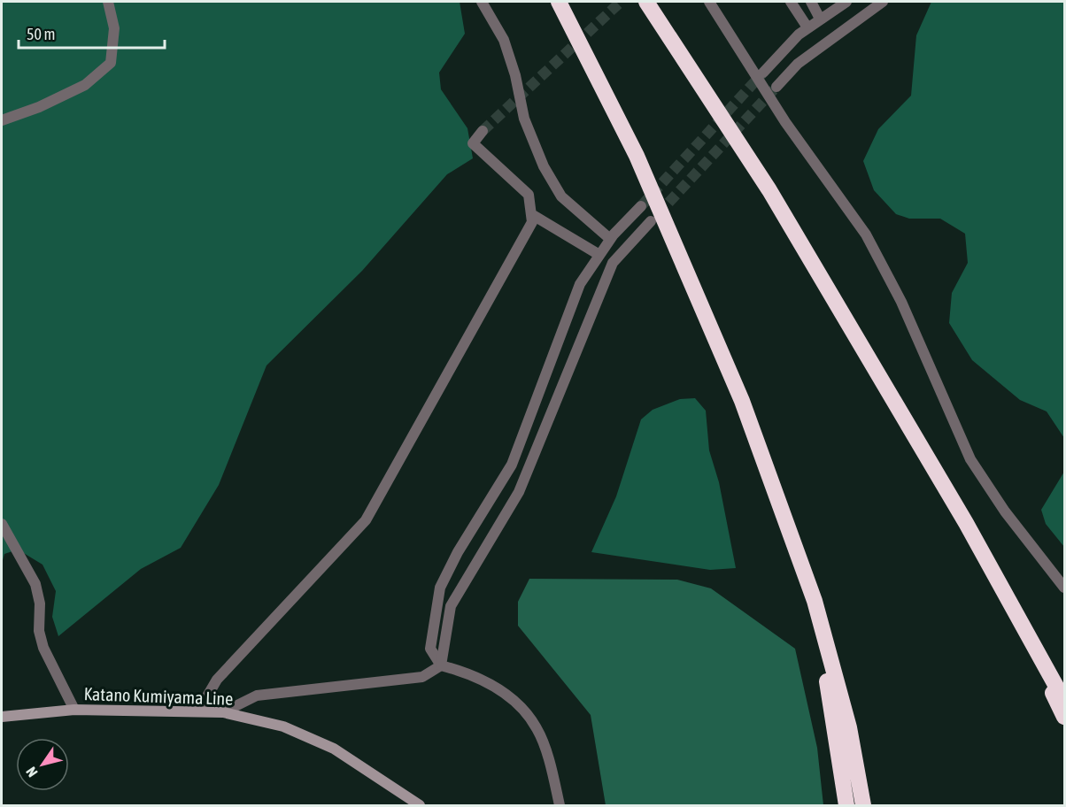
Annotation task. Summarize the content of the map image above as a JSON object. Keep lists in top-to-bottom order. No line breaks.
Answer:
{"streets":{"main road":["Katano Kumiyama Line"]},"scale_bar":"50 m","north":"bottom left"}
